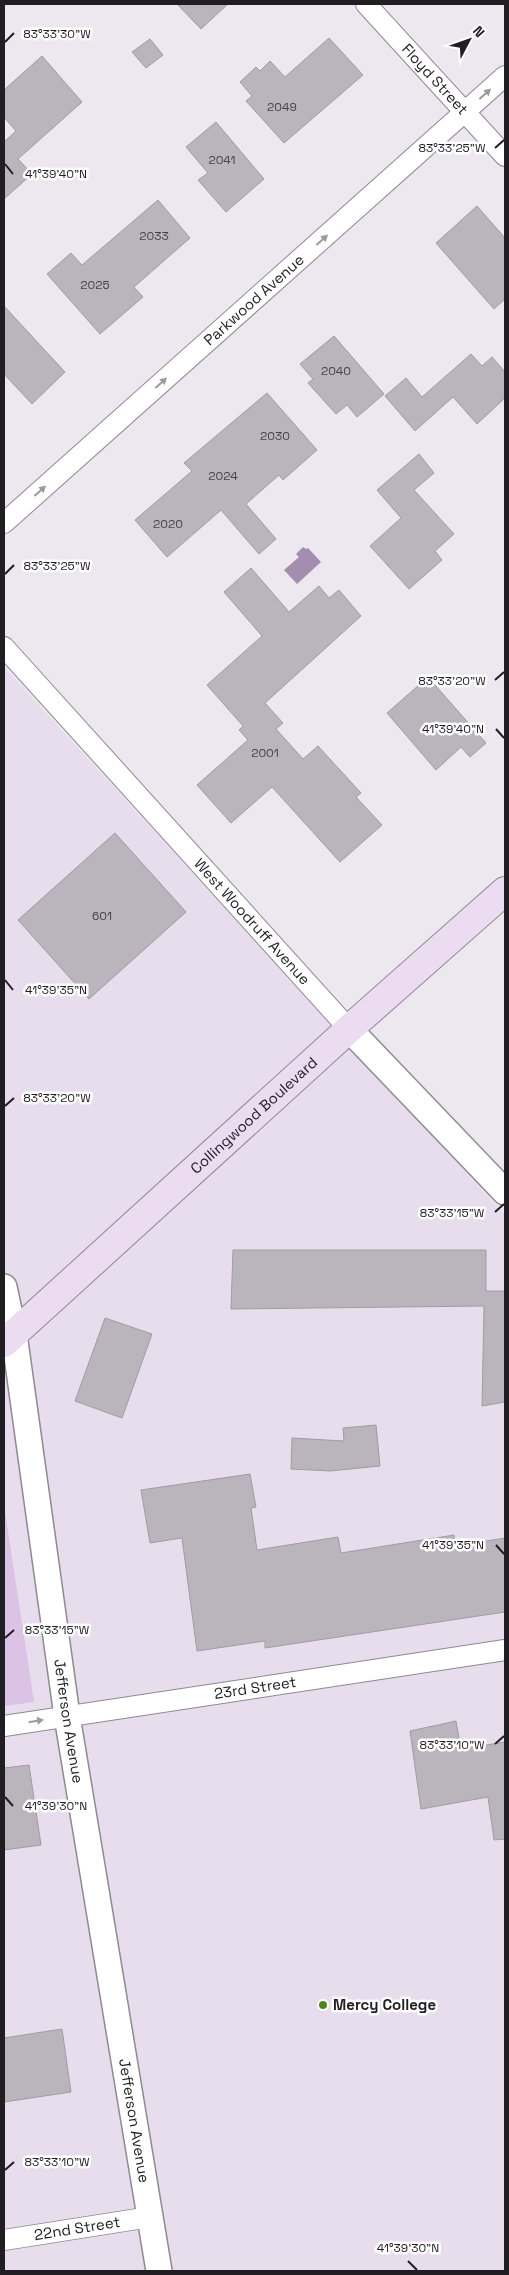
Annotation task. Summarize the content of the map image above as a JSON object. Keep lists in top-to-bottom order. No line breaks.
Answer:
{"streets":{"main road":["Collingwood Boulevard"],"street":["Floyd Street","Parkwood Avenue","West Woodruff Avenue","23rd Street","Jefferson Avenue","22nd Street"]},"crossings":[["Floyd Street","Parkwood Avenue"],["West Woodruff Avenue","Collingwood Boulevard"],["Collingwood Boulevard","Jefferson Avenue"],["23rd Street","Jefferson Avenue"],["Jefferson Avenue","22nd Street"]],"one_way":["Parkwood Avenue"],"places":["Mercy College"],"house_numbers":["2049","2041","2033","2025","2040","2030","2024","2020","2001","601"],"north":"top right","coordinates":["83°33'30\"W","83°33'25\"W","41°39'40\"N","83°33'20\"W","41°39'35\"N","83°33'15\"W","83°33'10\"W","41°39'30\"N"]}
